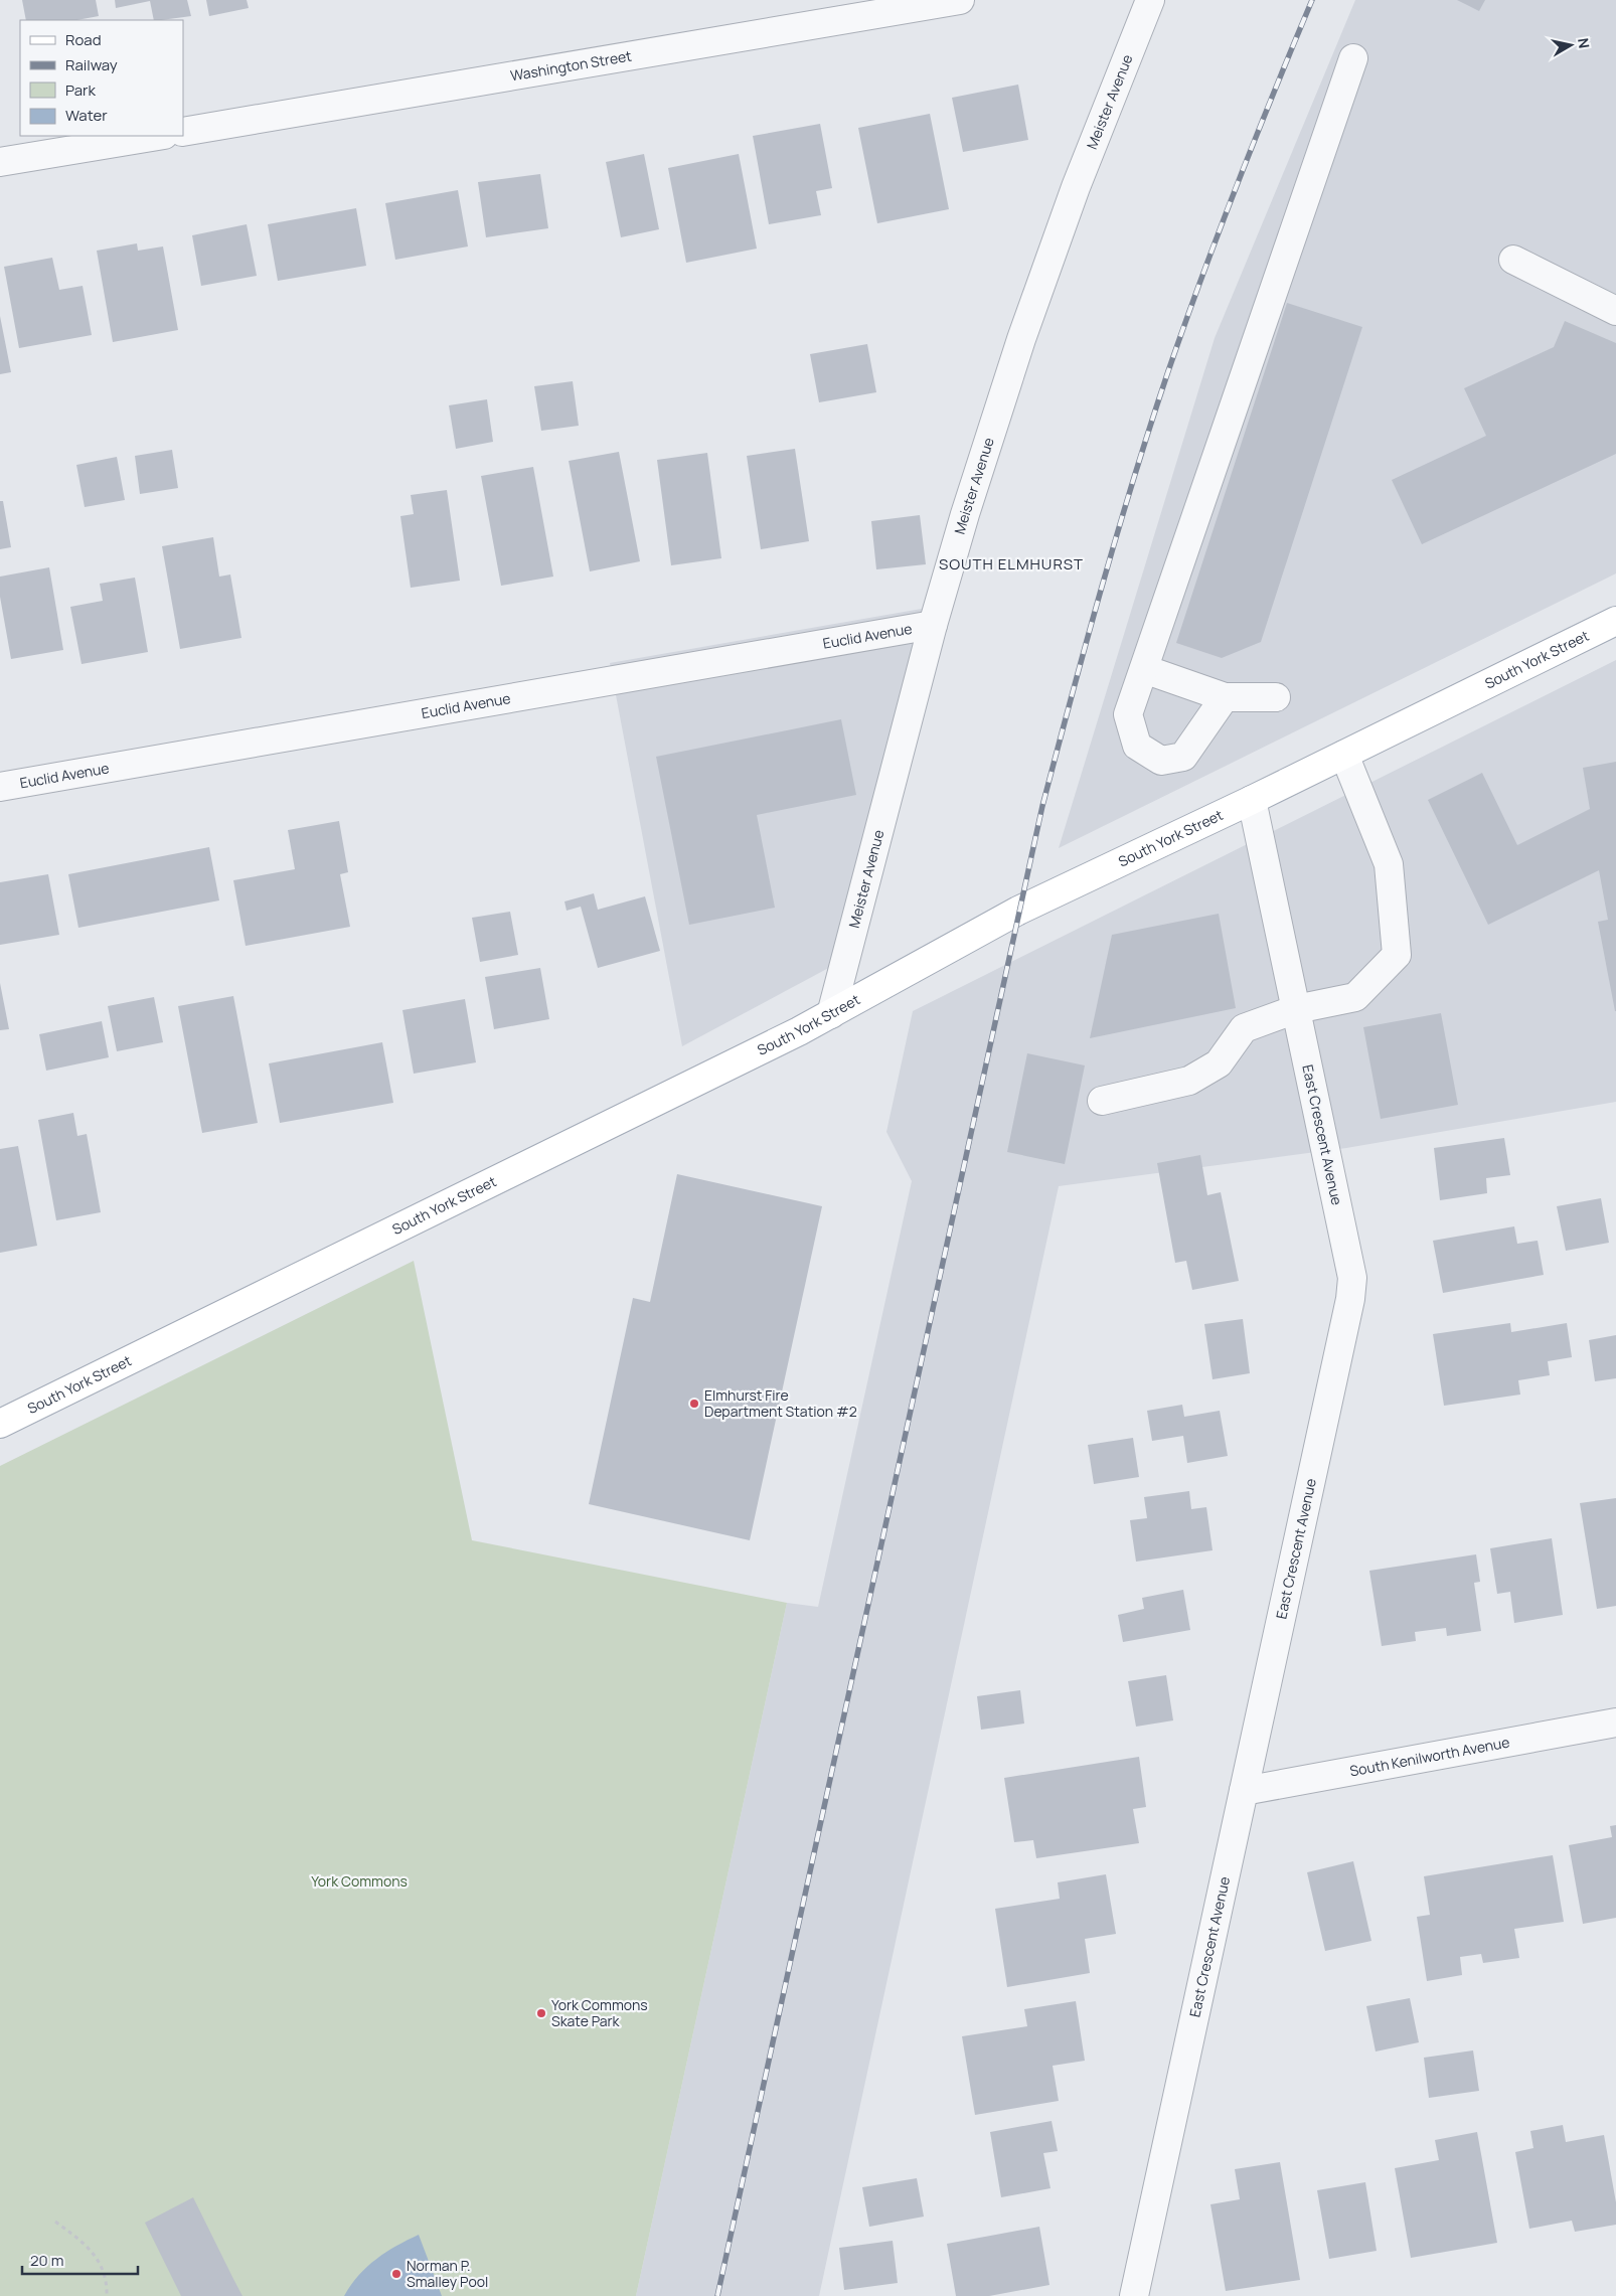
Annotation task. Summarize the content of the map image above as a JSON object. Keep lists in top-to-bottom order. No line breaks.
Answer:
{"streets":{"main road":["South York Street"],"street":["Washington Street","Meister Avenue","Euclid Avenue","East Crescent Avenue","South Kenilworth Avenue"]},"crossings":[["Meister Avenue","Euclid Avenue"],["Meister Avenue","South York Street"],["South York Street","East Crescent Avenue"],["East Crescent Avenue","South Kenilworth Avenue"]],"districts":["SOUTH ELMHURST"],"parks":["York Commons"],"places":["Elmhurst Fire Department Station #2","York Commons Skate Park","Norman P. Smalley Pool"],"legend":["Road","Railway","Park","Water"],"scale_bar":"20 m","north":"right"}
